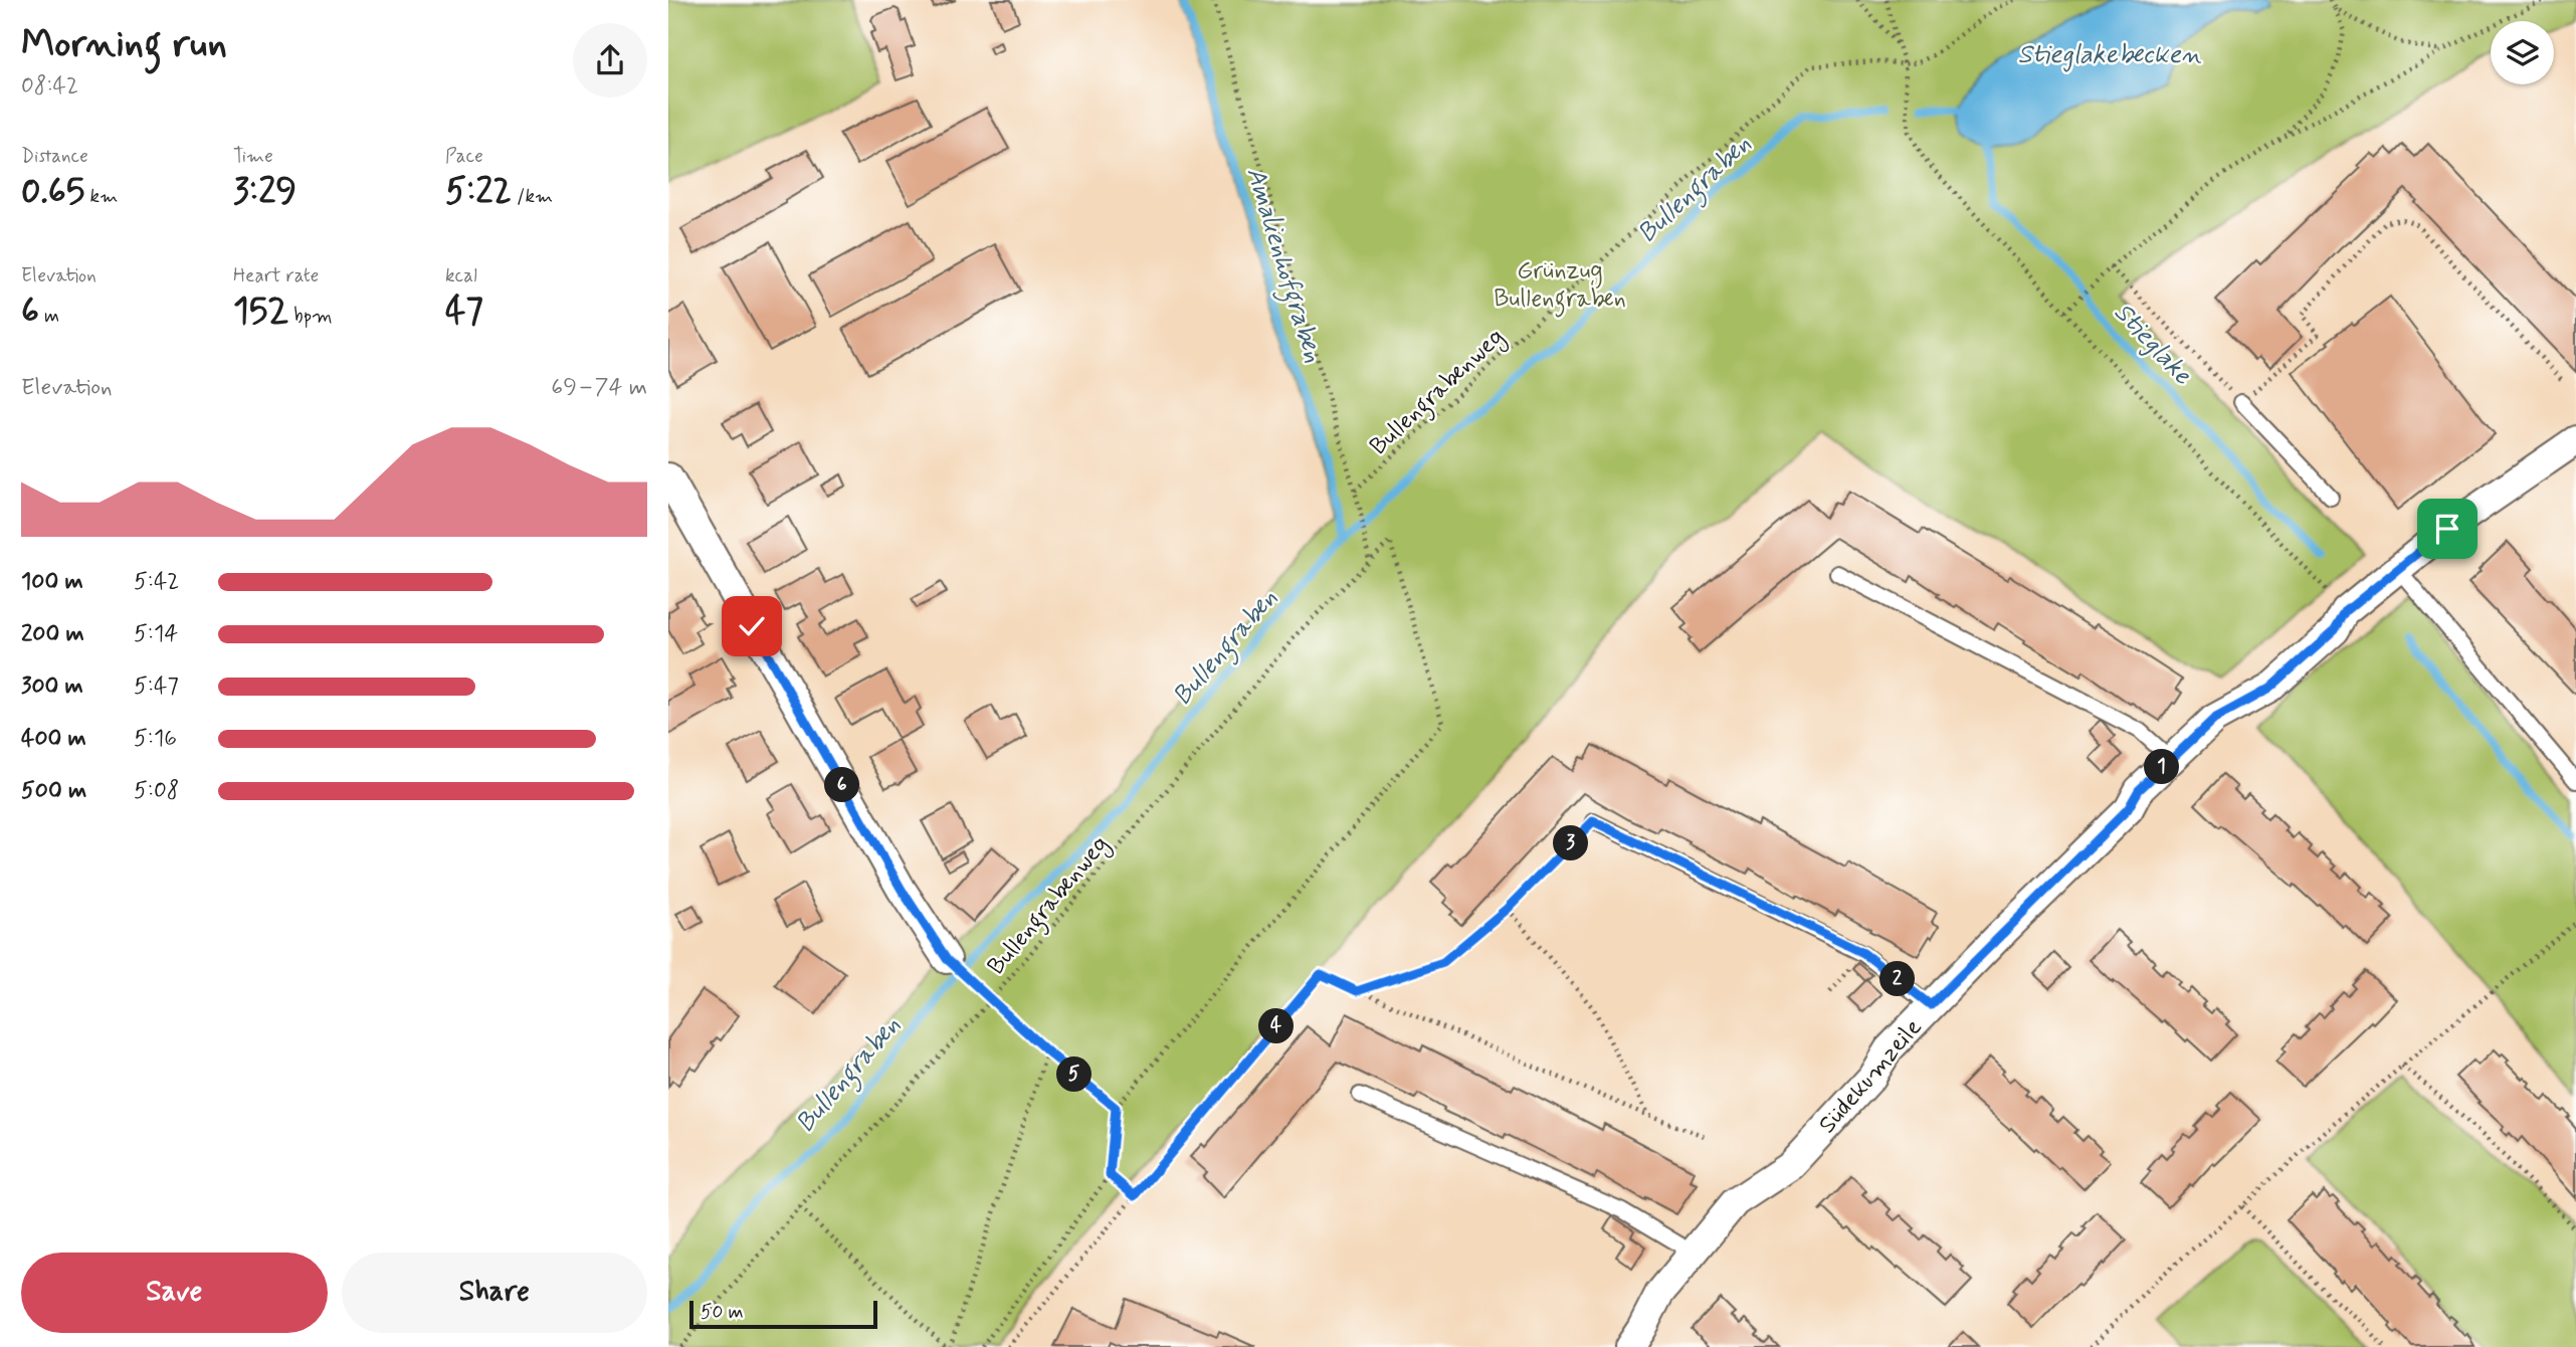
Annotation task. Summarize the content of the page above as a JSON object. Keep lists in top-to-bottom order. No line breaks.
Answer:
{"streets":{"street":["Südekumzeile"],"path":["Bullengrabenweg"]},"water":["Stieglakebecken","Bullengraben","Amalienhofgraben","Stieglake"],"parks":["Grünzug Bullengraben"],"scale_bar":"50 m","page":{"heading":["Morning run","08:42"],"stats":[["Distance","0.65 km"],["Time","3:29"],["Pace","5:22 /km"],["Elevation","6 m"],["Heart rate","152 bpm"],["kcal","47"]],"chart":["Elevation","69–74 m"],"list":[{"name":"100 m","note":"5:42"},{"name":"200 m","note":"5:14"},{"name":"300 m","note":"5:47"},{"name":"400 m","note":"5:16"},{"name":"500 m","note":"5:08"}],"pins":["1","6","3","2","4","5"],"buttons":["Save","Share"],"scale":"50 m"}}
